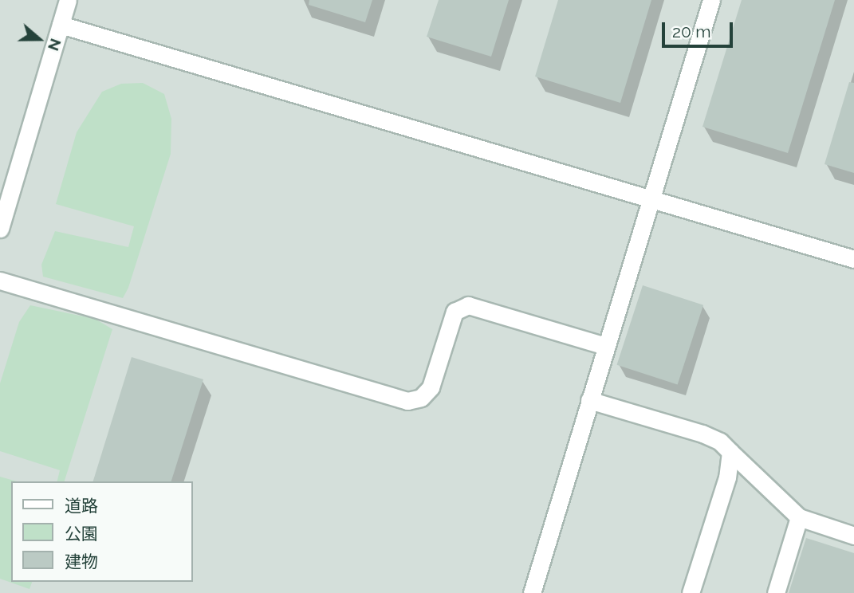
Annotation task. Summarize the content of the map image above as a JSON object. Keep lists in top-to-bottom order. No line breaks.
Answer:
{"legend":["道路","公園","建物"],"scale_bar":"20 m","north":"right"}
